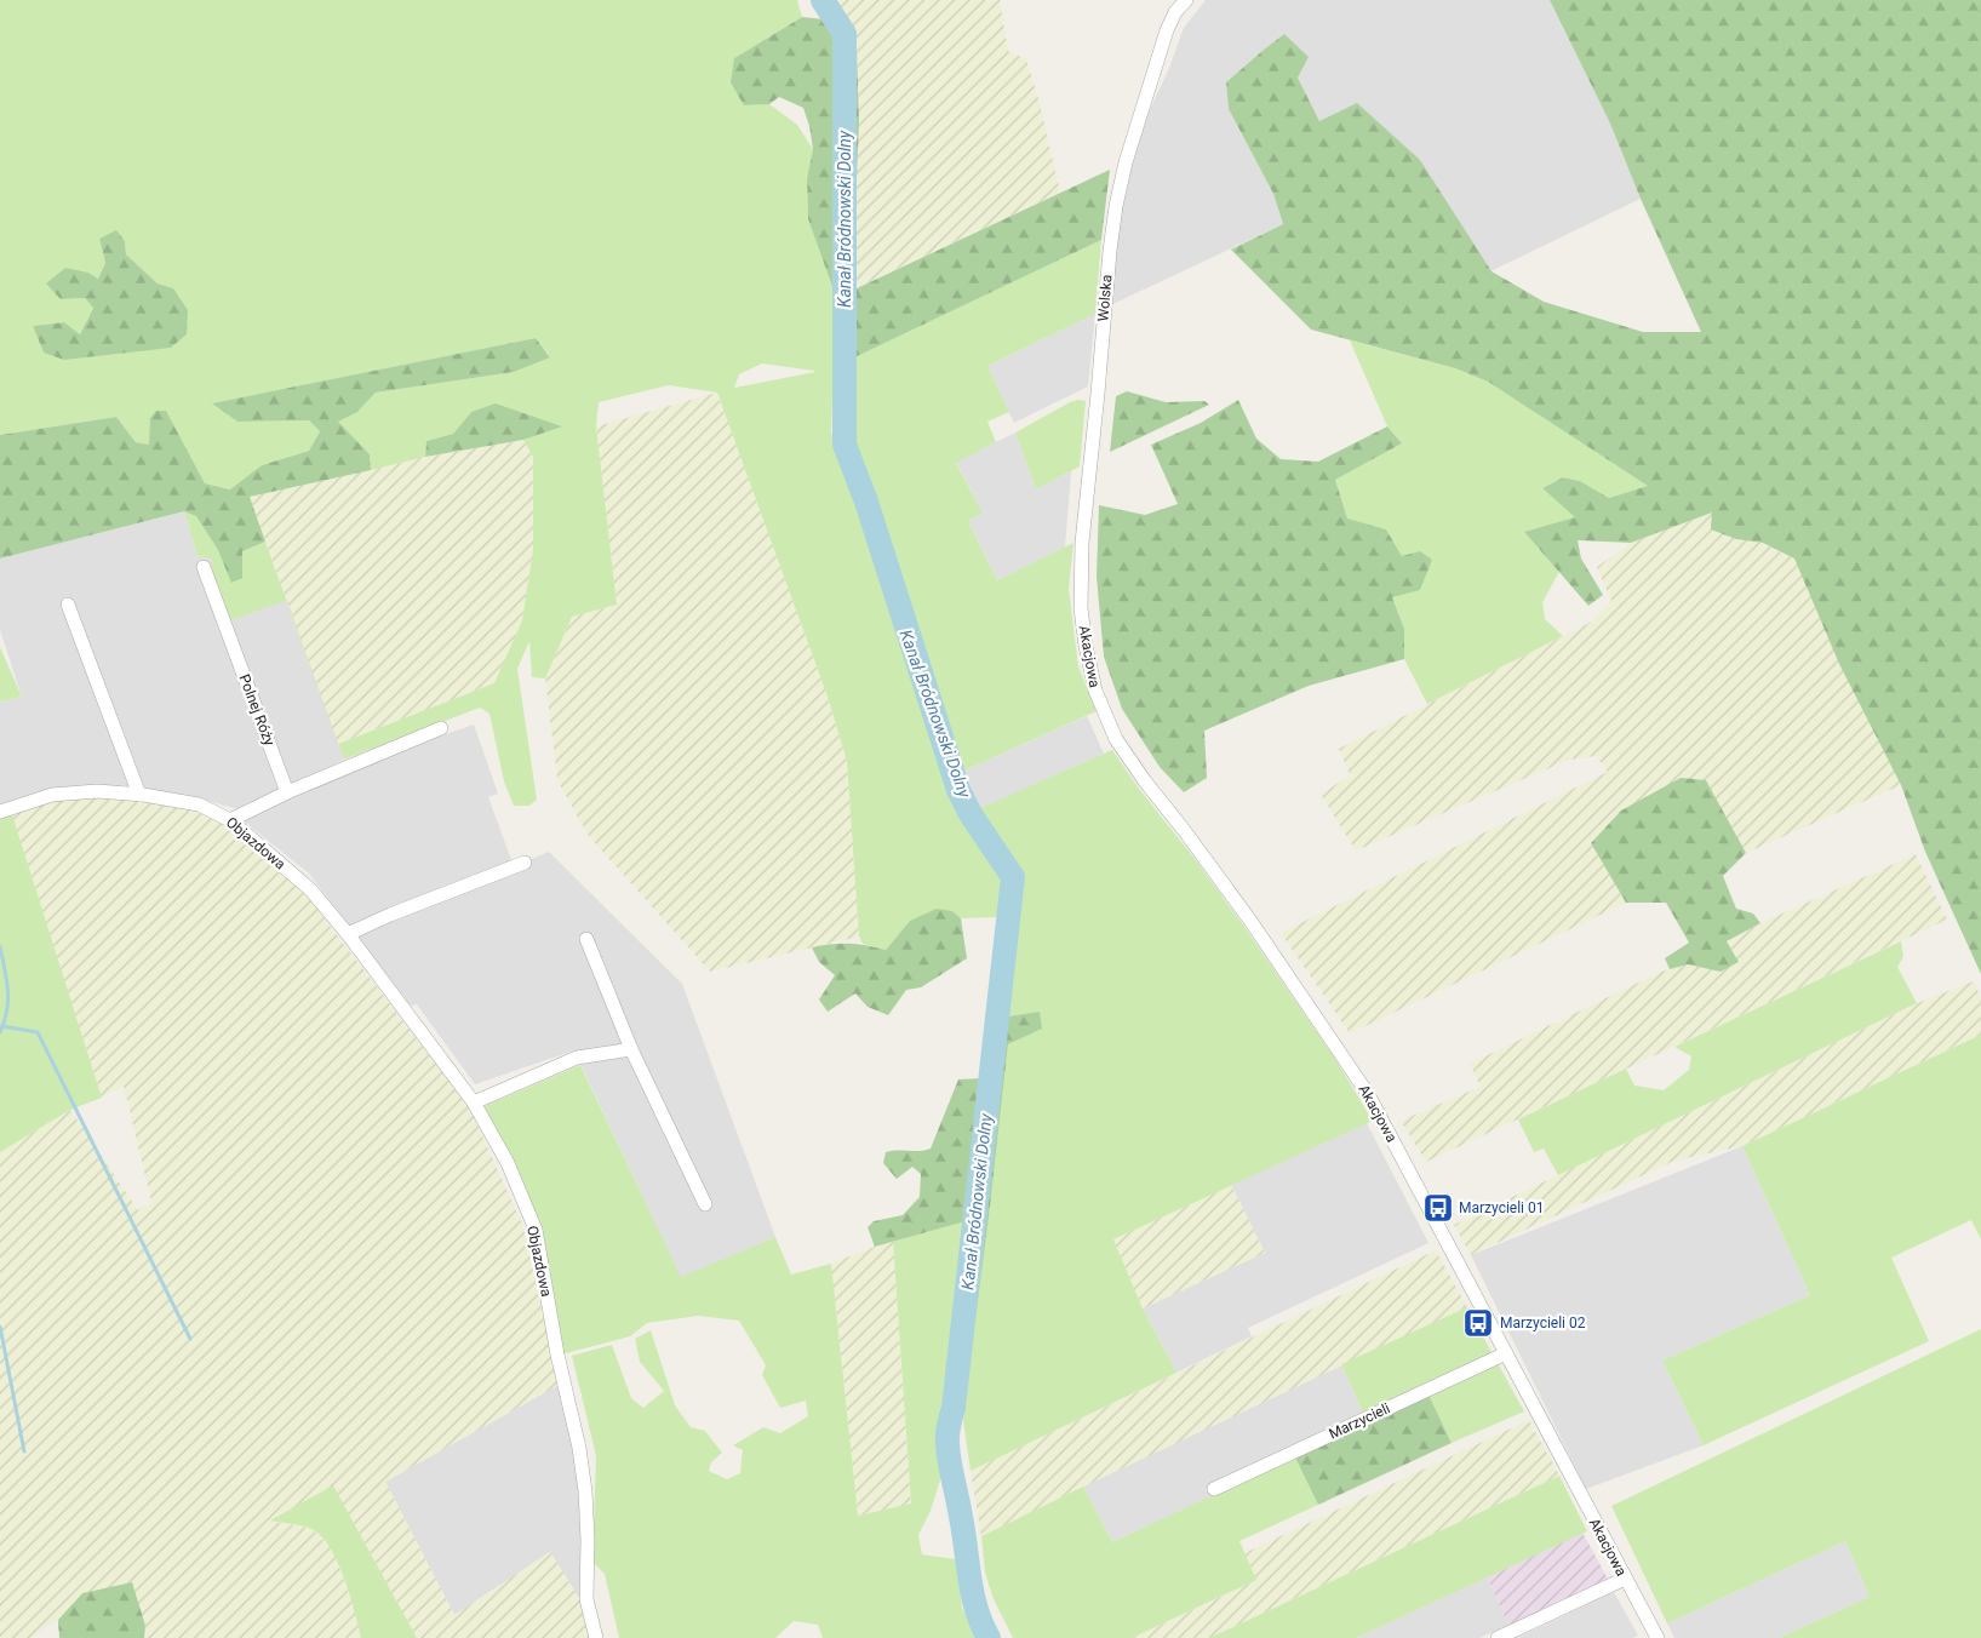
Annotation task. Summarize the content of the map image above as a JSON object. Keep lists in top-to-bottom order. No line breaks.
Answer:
{"streets":{"street":["Wolska","Akacjowa","Polnej Róży","Objazdowa","Marzycieli"]},"crossings":[["Wolska","Akacjowa"],["Akacjowa","Marzycieli"]],"water":["Kanał Bródnowski Dolny"],"places":{"bus stop":["Marzycieli 01","Marzycieli 02"]}}
